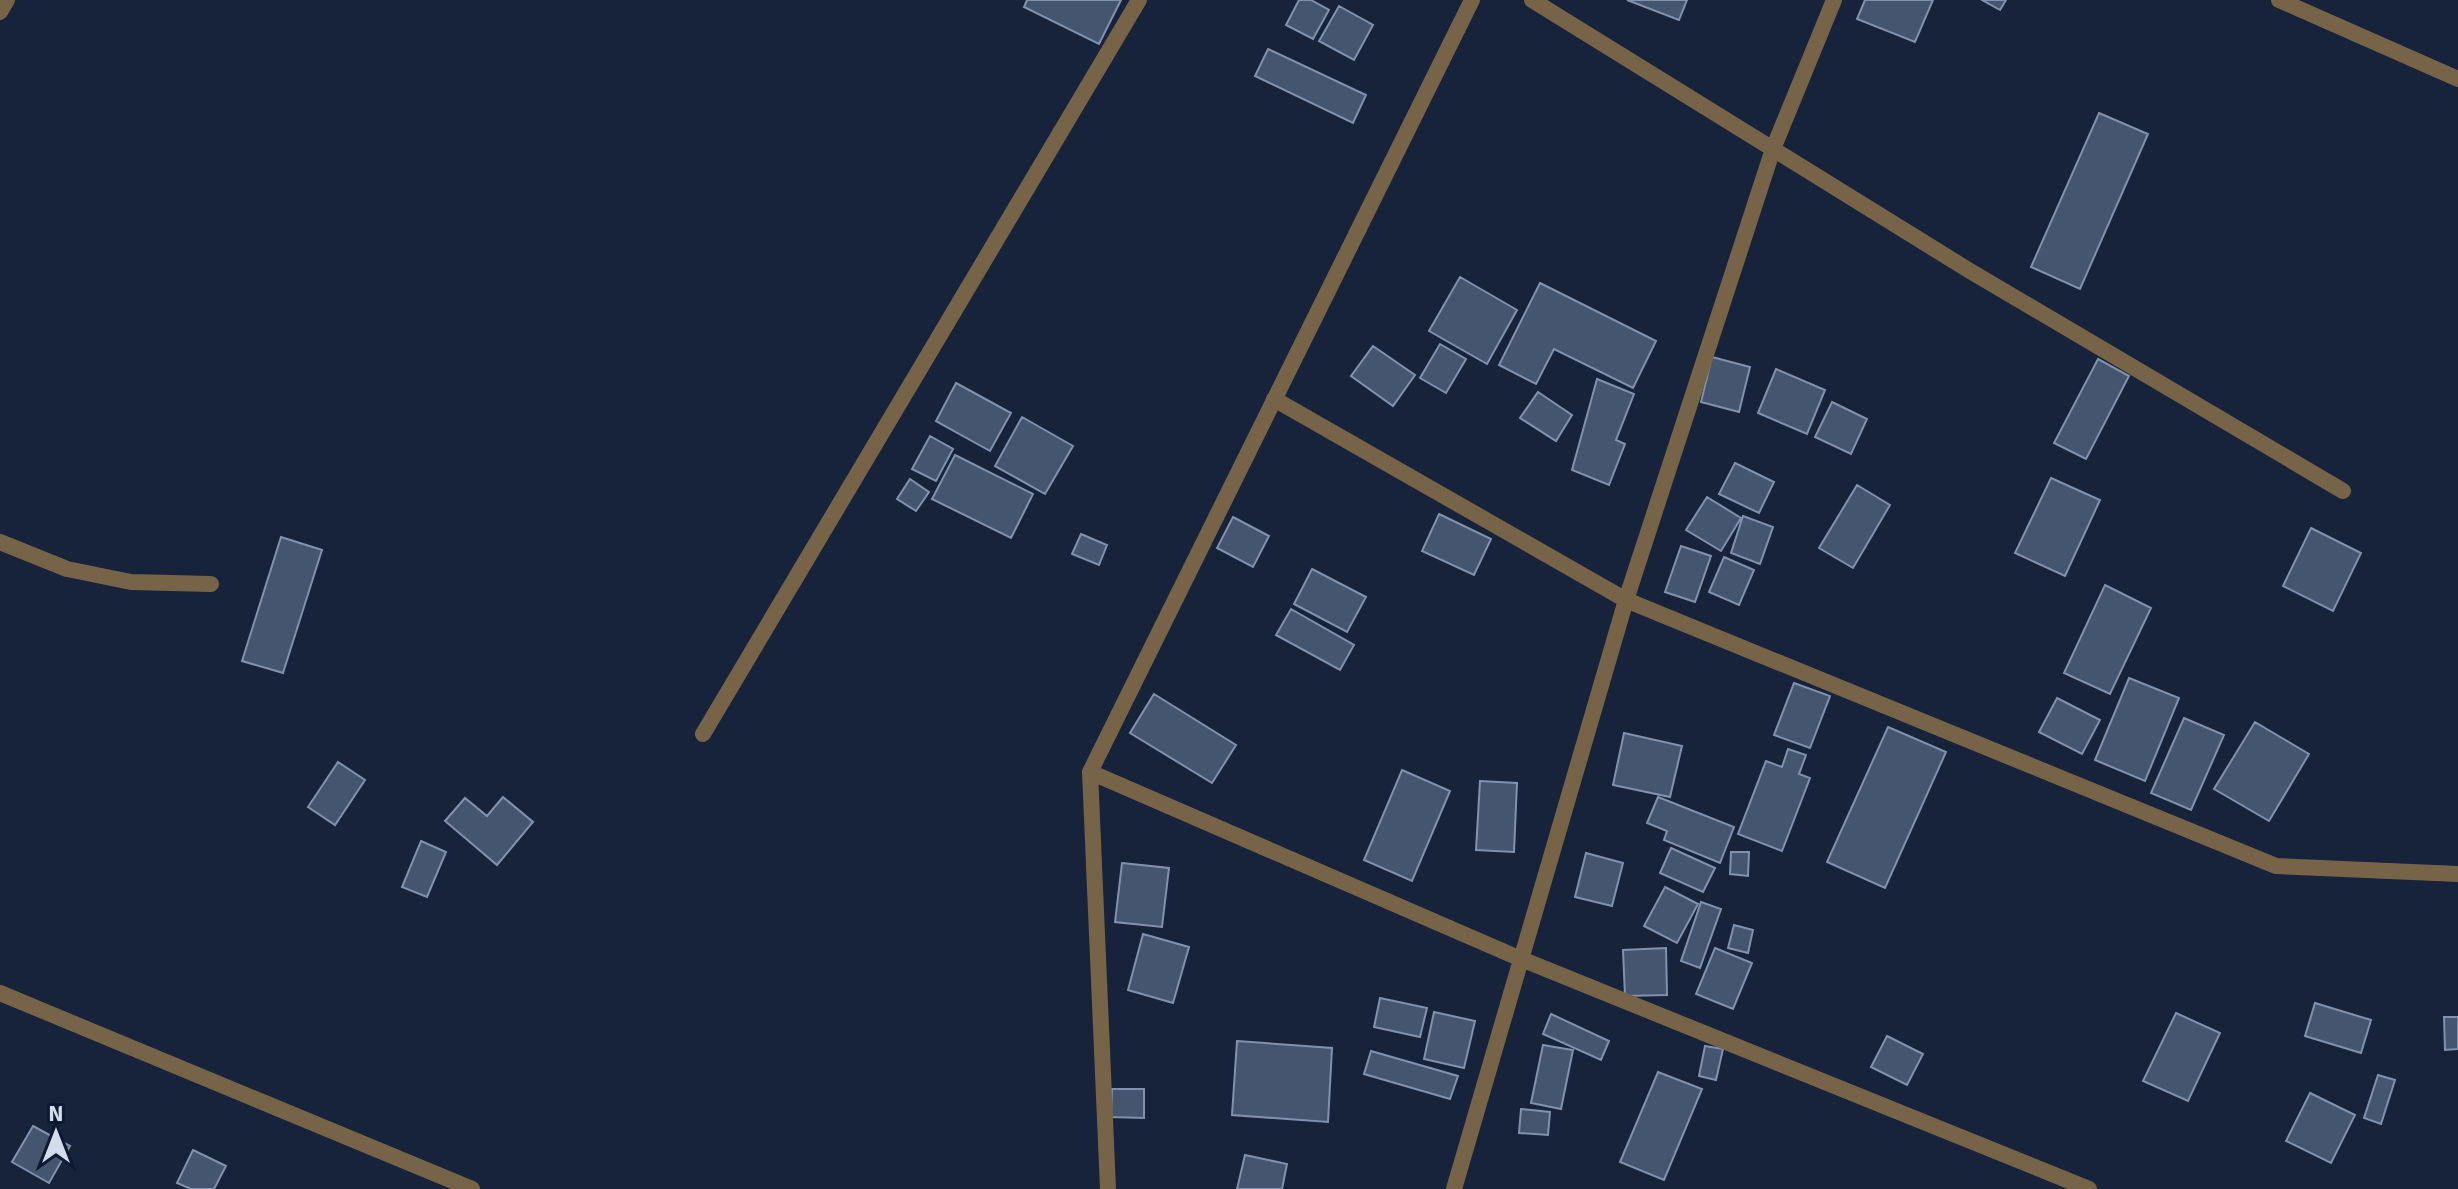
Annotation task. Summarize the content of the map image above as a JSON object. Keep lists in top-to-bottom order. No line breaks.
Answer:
{"north":"top"}
